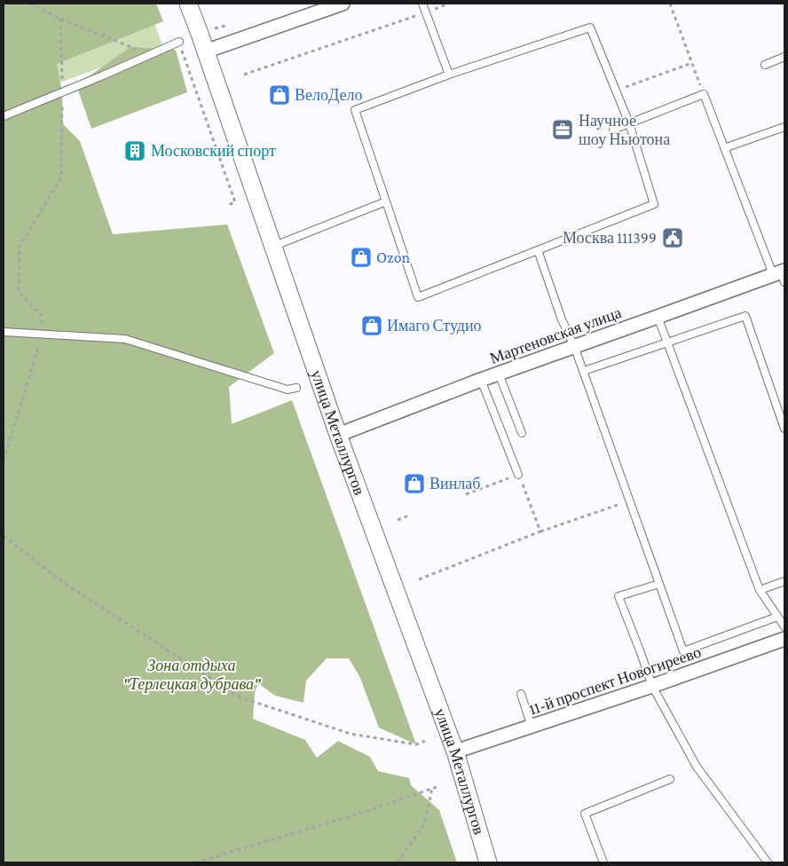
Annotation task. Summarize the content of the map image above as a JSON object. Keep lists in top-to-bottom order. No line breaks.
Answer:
{"streets":{"street":["Мартеновская улица","улица Металлургов","11-й проспект Новогиреево"]},"crossings":[["Мартеновская улица","улица Металлургов"],["улица Металлургов","11-й проспект Новогиреево"]],"parks":["Зона отдыха \"Терлецкая дубрава\""],"places":{"shop":["ВелоДело","Ozon","Имаго Студио","Винлаб"],"office":["Научное шоу Ньютона"],"building":["Московский спорт"],"public building":["Москва 111399"]}}
